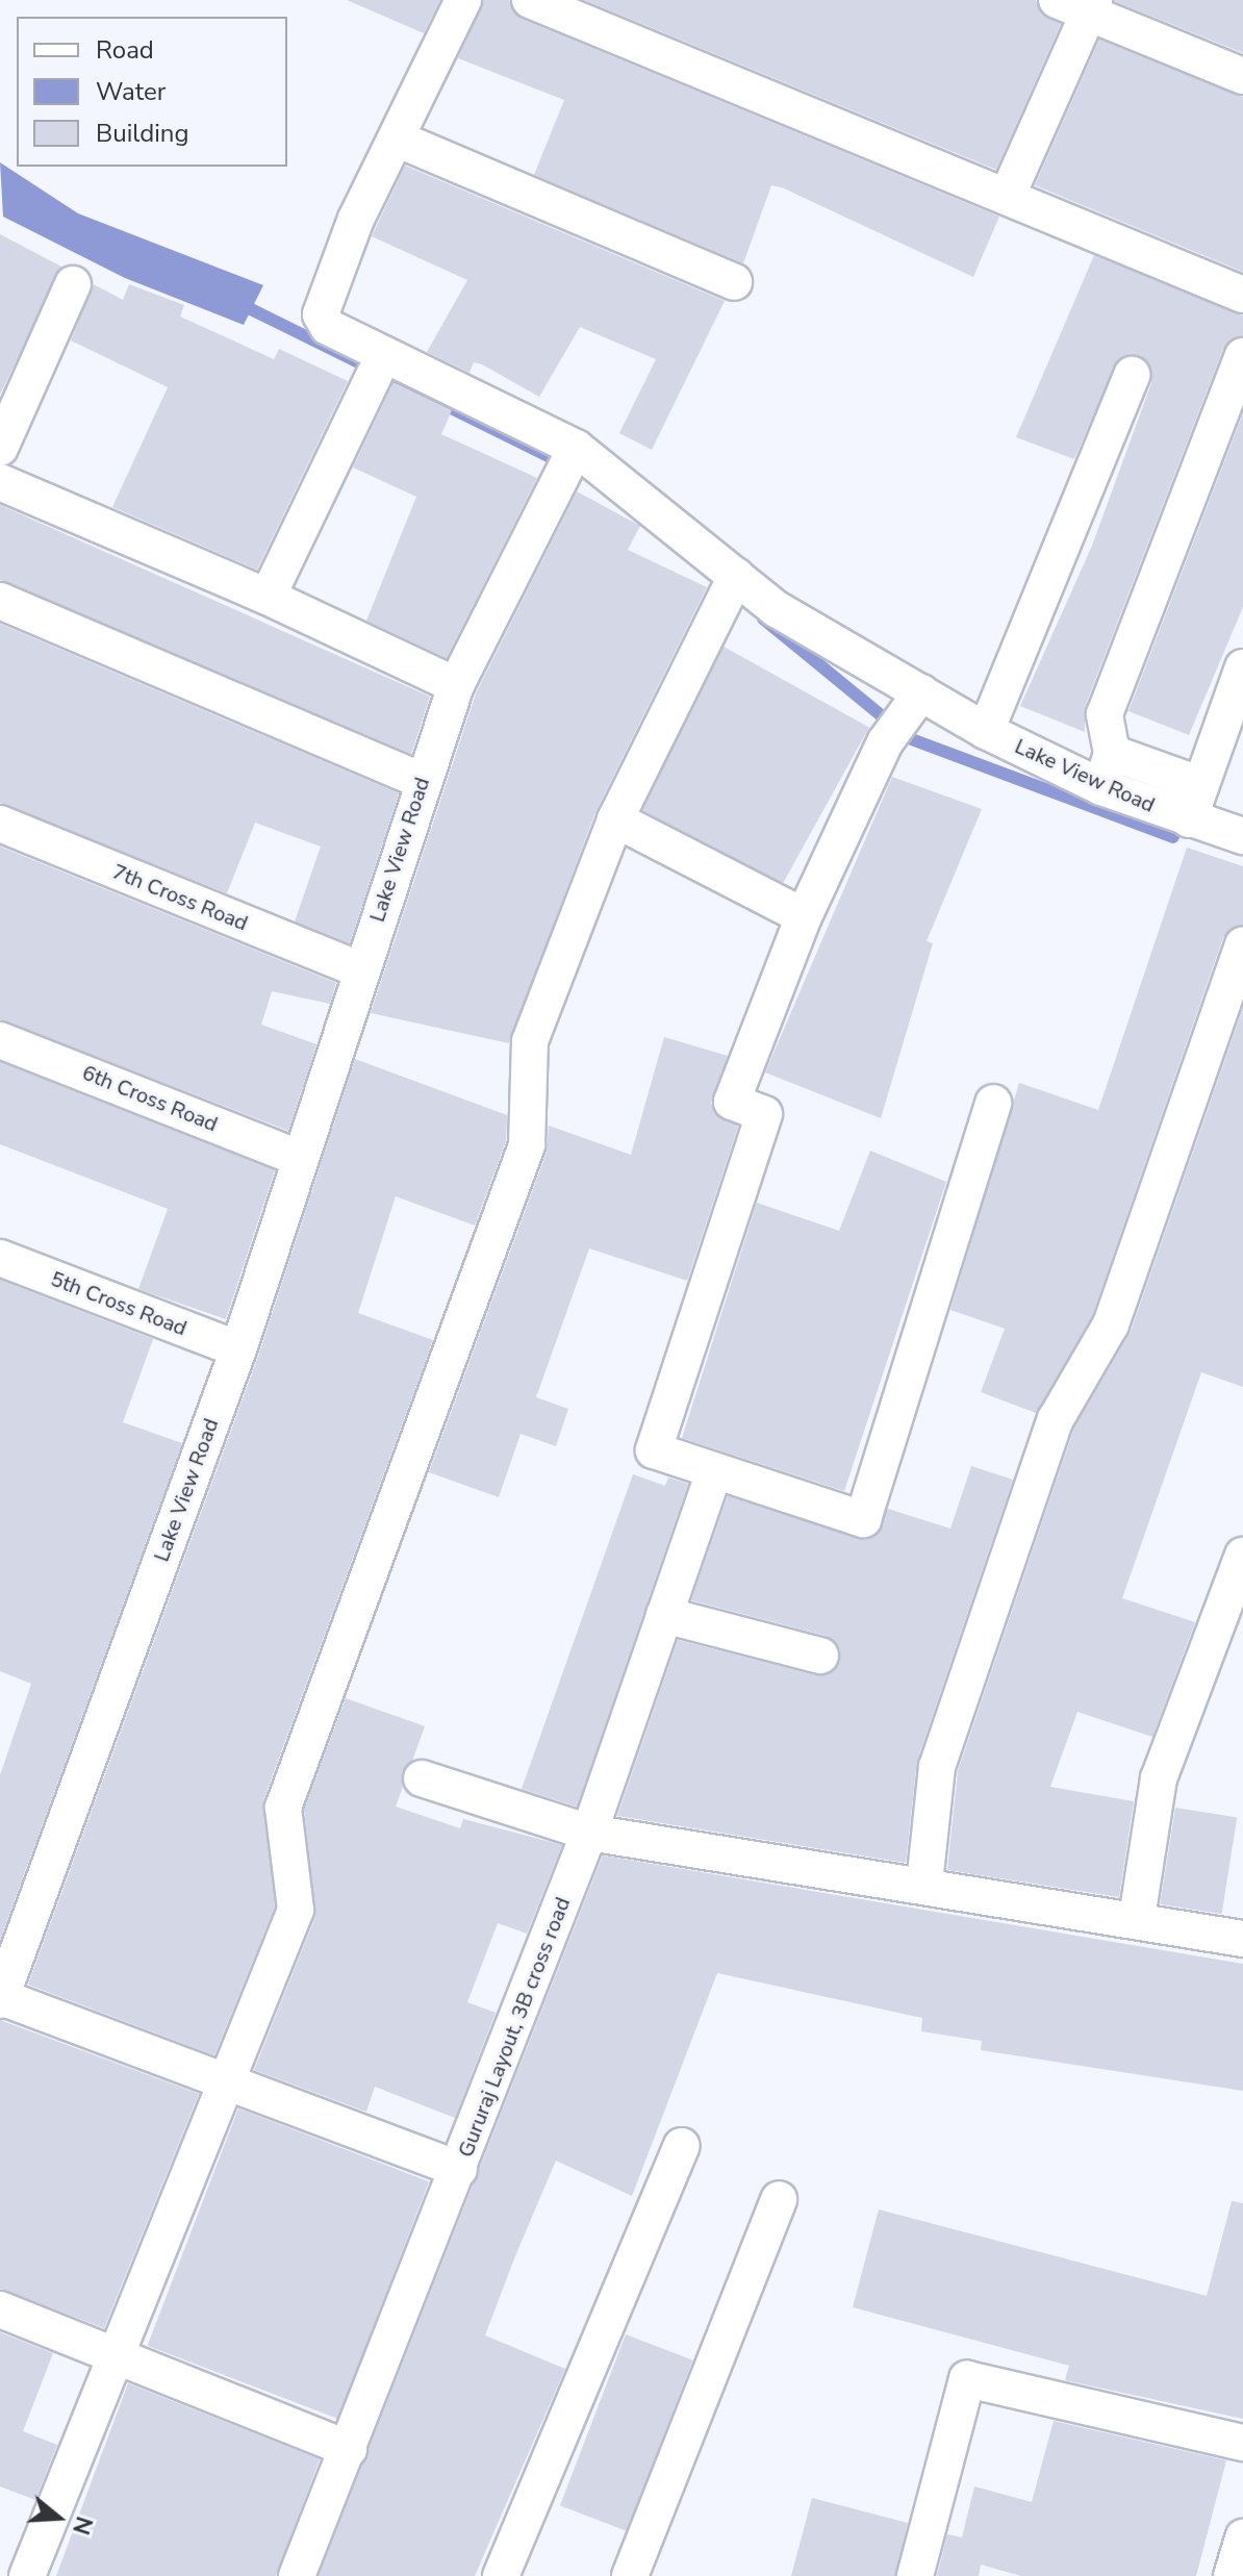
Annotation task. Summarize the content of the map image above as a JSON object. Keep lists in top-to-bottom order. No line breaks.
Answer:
{"streets":{"street":["Lake View Road","7th Cross Road","6th Cross Road","5th Cross Road","Gururaj Layout, 3B cross road"]},"crossings":[["Lake View Road","7th Cross Road"],["Lake View Road","6th Cross Road"],["Lake View Road","5th Cross Road"]],"legend":["Road","Water","Building"],"north":"right"}
